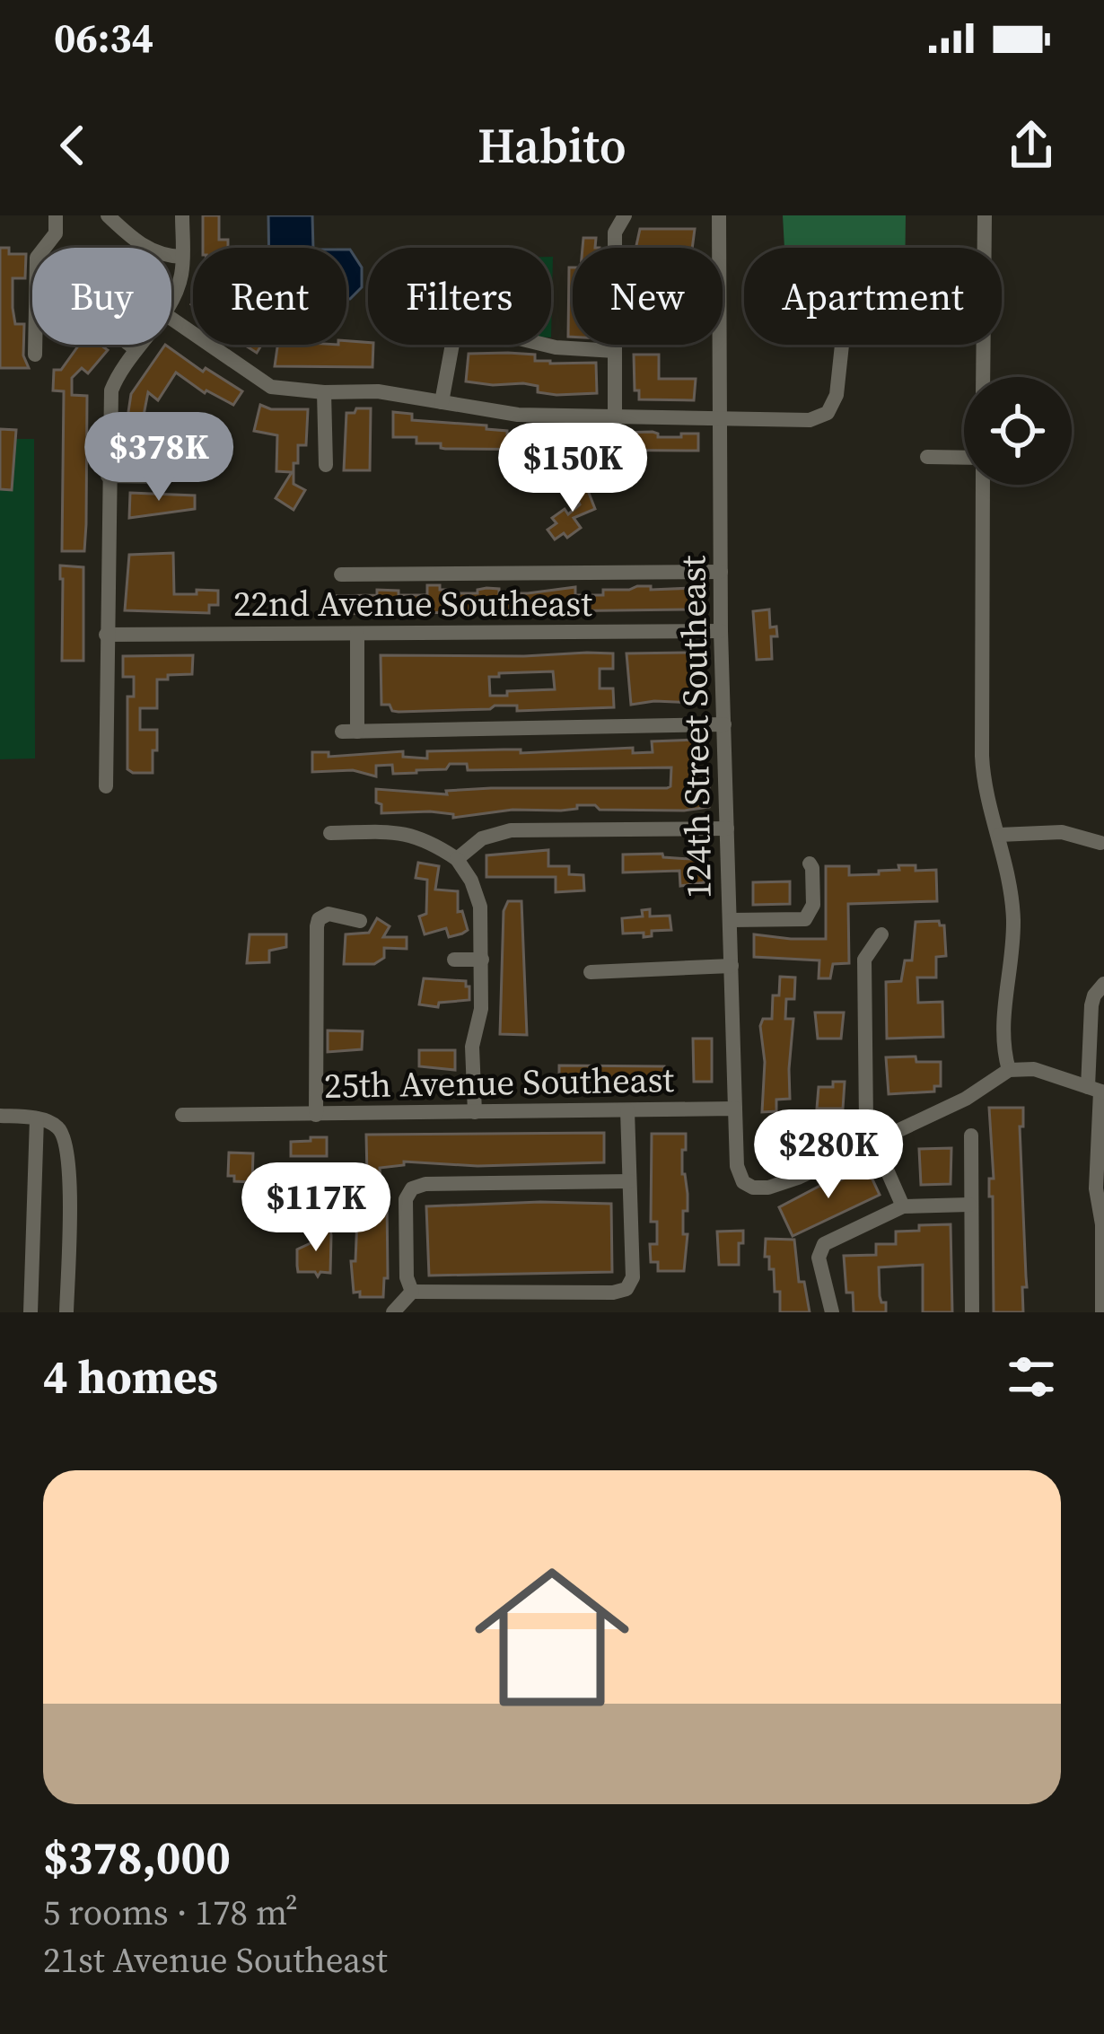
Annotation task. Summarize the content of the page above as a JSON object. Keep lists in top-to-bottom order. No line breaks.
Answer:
{"streets":{"street":["22nd Avenue Southeast","124th Street Southeast","25th Avenue Southeast"]},"crossings":[["22nd Avenue Southeast","124th Street Southeast"],["124th Street Southeast","25th Avenue Southeast"]],"page":{"status":"06:34","header":"Habito","chip":["Buy","Rent","Filters","New","Apartment"],"price":["$378K","$150K","$280K","$117K"],"heading":"4 homes","list":[{"name":"$378,000","note":"5 rooms · 178 m² · 21st Avenue Southeast"}]}}
